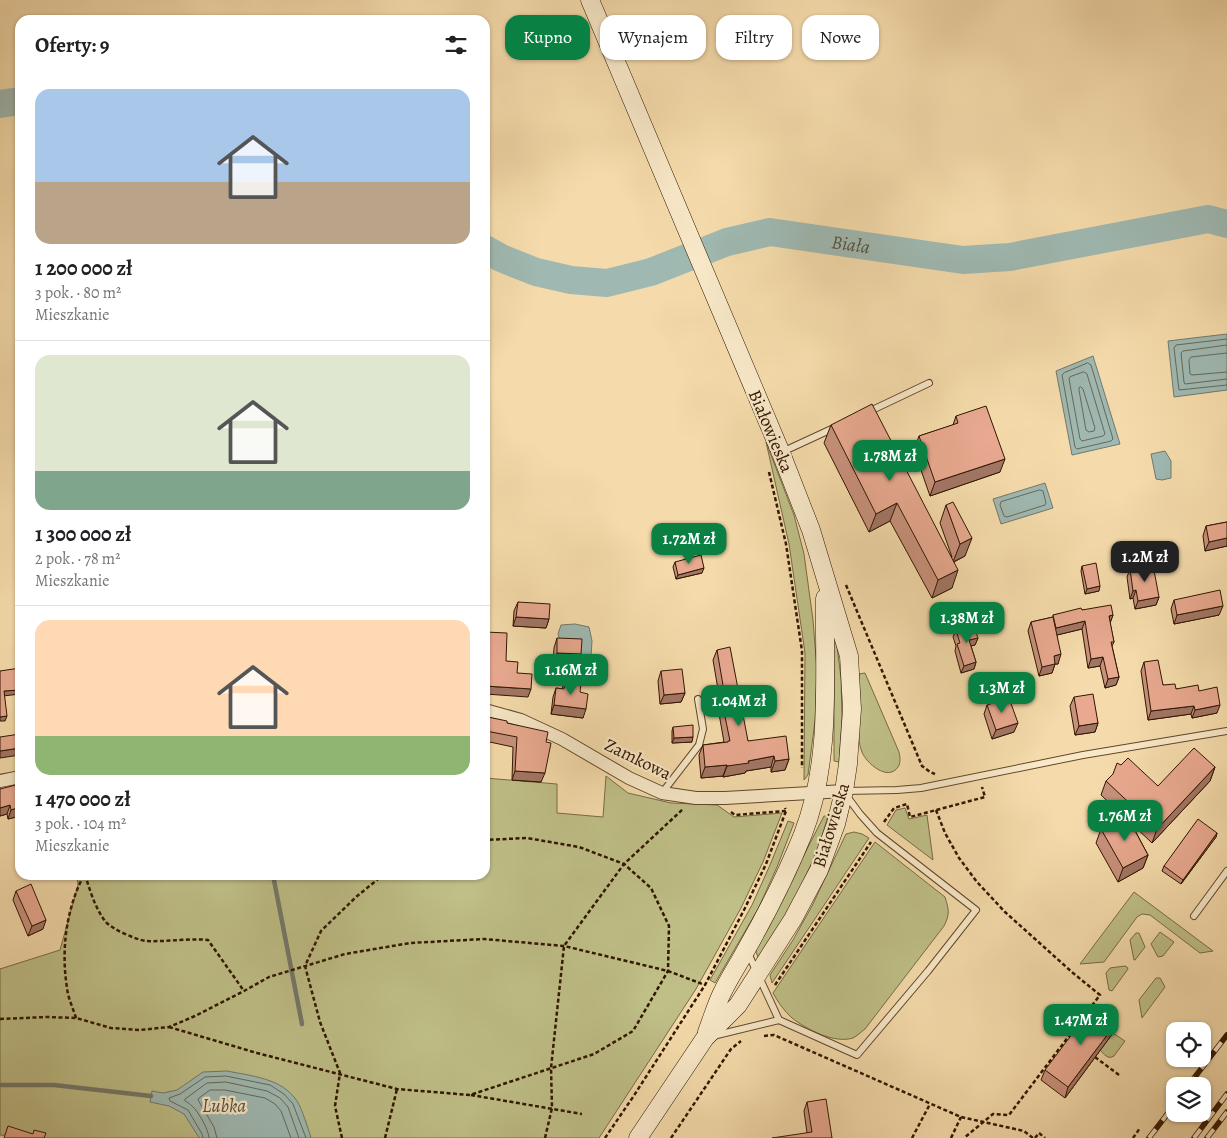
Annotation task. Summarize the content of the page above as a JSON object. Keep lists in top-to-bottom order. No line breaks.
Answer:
{"streets":{"main road":["Białowieska"],"street":["Zamkowa"]},"crossings":[["Białowieska","Zamkowa"]],"water":["Biała","Lubka"],"page":{"chip":["Kupno","Wynajem","Filtry","Nowe"],"heading":"Oferty: 9","list":[{"name":"1 200 000 zł","note":"3 pok. · 80 m² · Mieszkanie"},{"name":"1 300 000 zł","note":"2 pok. · 78 m² · Mieszkanie"},{"name":"1 470 000 zł","note":"3 pok. · 104 m² · Mieszkanie"}],"price":["1.78M zł","1.72M zł","1.2M zł","1.38M zł","1.16M zł","1.3M zł","1.04M zł","1.76M zł","1.47M zł"]}}
